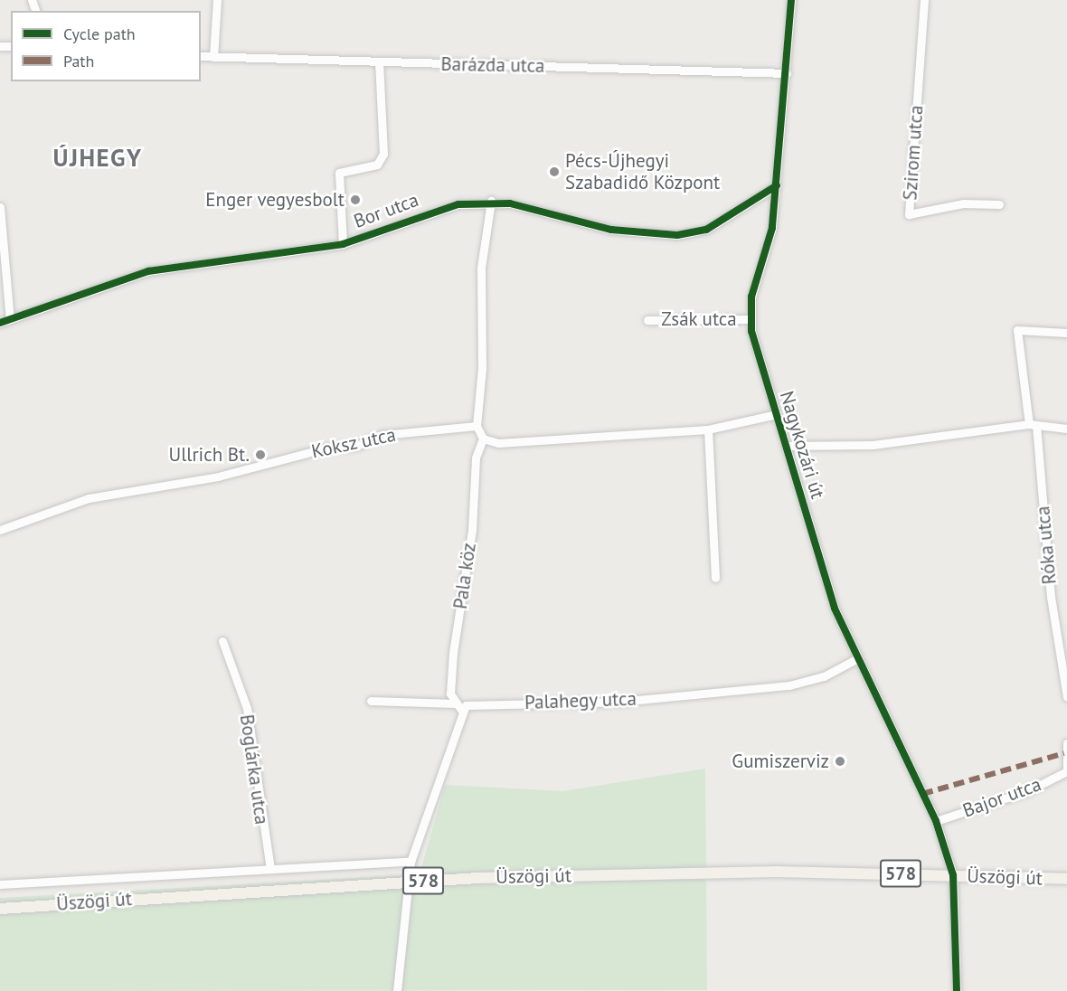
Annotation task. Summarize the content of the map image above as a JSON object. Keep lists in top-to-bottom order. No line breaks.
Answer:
{"streets":{"main road":["578","Üszögi út"],"street":["Barázda utca","Szirom utca","Bor utca","Zsák utca","Koksz utca","Nagykozári út","Róka utca","Pala köz","Palahegy utca","Boglárka utca","Bajor utca"]},"crossings":[["Barázda utca","Nagykozári út"],["Bor utca","Nagykozári út"],["Zsák utca","Nagykozári út"],["Nagykozári út","Palahegy utca"],["Nagykozári út","Bajor utca"],["Nagykozári út","Üszögi út"],["Pala köz","Palahegy utca"]],"districts":["ÚJHEGY"],"places":["Pécs-Újhegyi Szabadidő Központ","Enger vegyesbolt","Ullrich Bt.","Gumiszerviz"],"legend":["Cycle path","Path"]}
